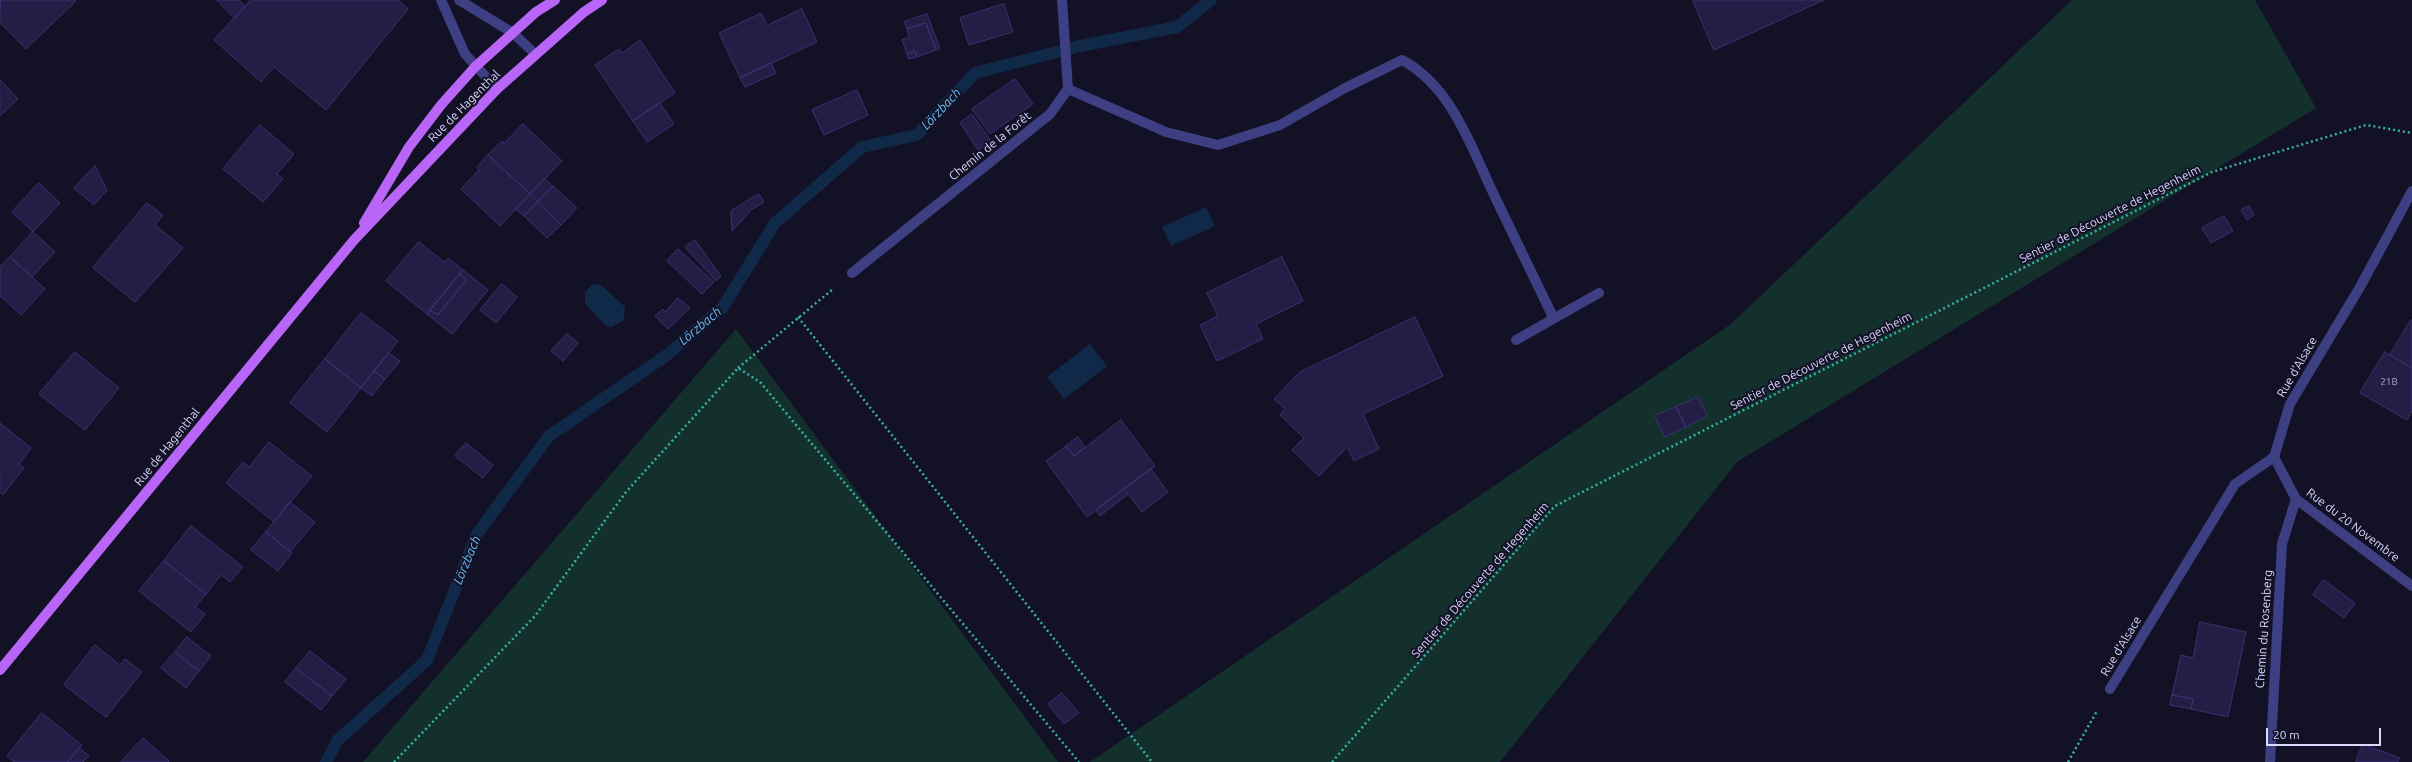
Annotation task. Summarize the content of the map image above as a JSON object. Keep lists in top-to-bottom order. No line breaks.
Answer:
{"streets":{"main road":["Rue de Hagenthal"],"street":["Chemin de la Forêt","Rue d'Alsace","Rue du 20 Novembre","Chemin du Rosenberg"],"path":["Sentier de Découverte de Hegenheim"]},"crossings":[["Rue d'Alsace","Rue du 20 Novembre"],["Rue du 20 Novembre","Chemin du Rosenberg"]],"water":["Lörzbach"],"house_numbers":["21B"],"scale_bar":"20 m"}
